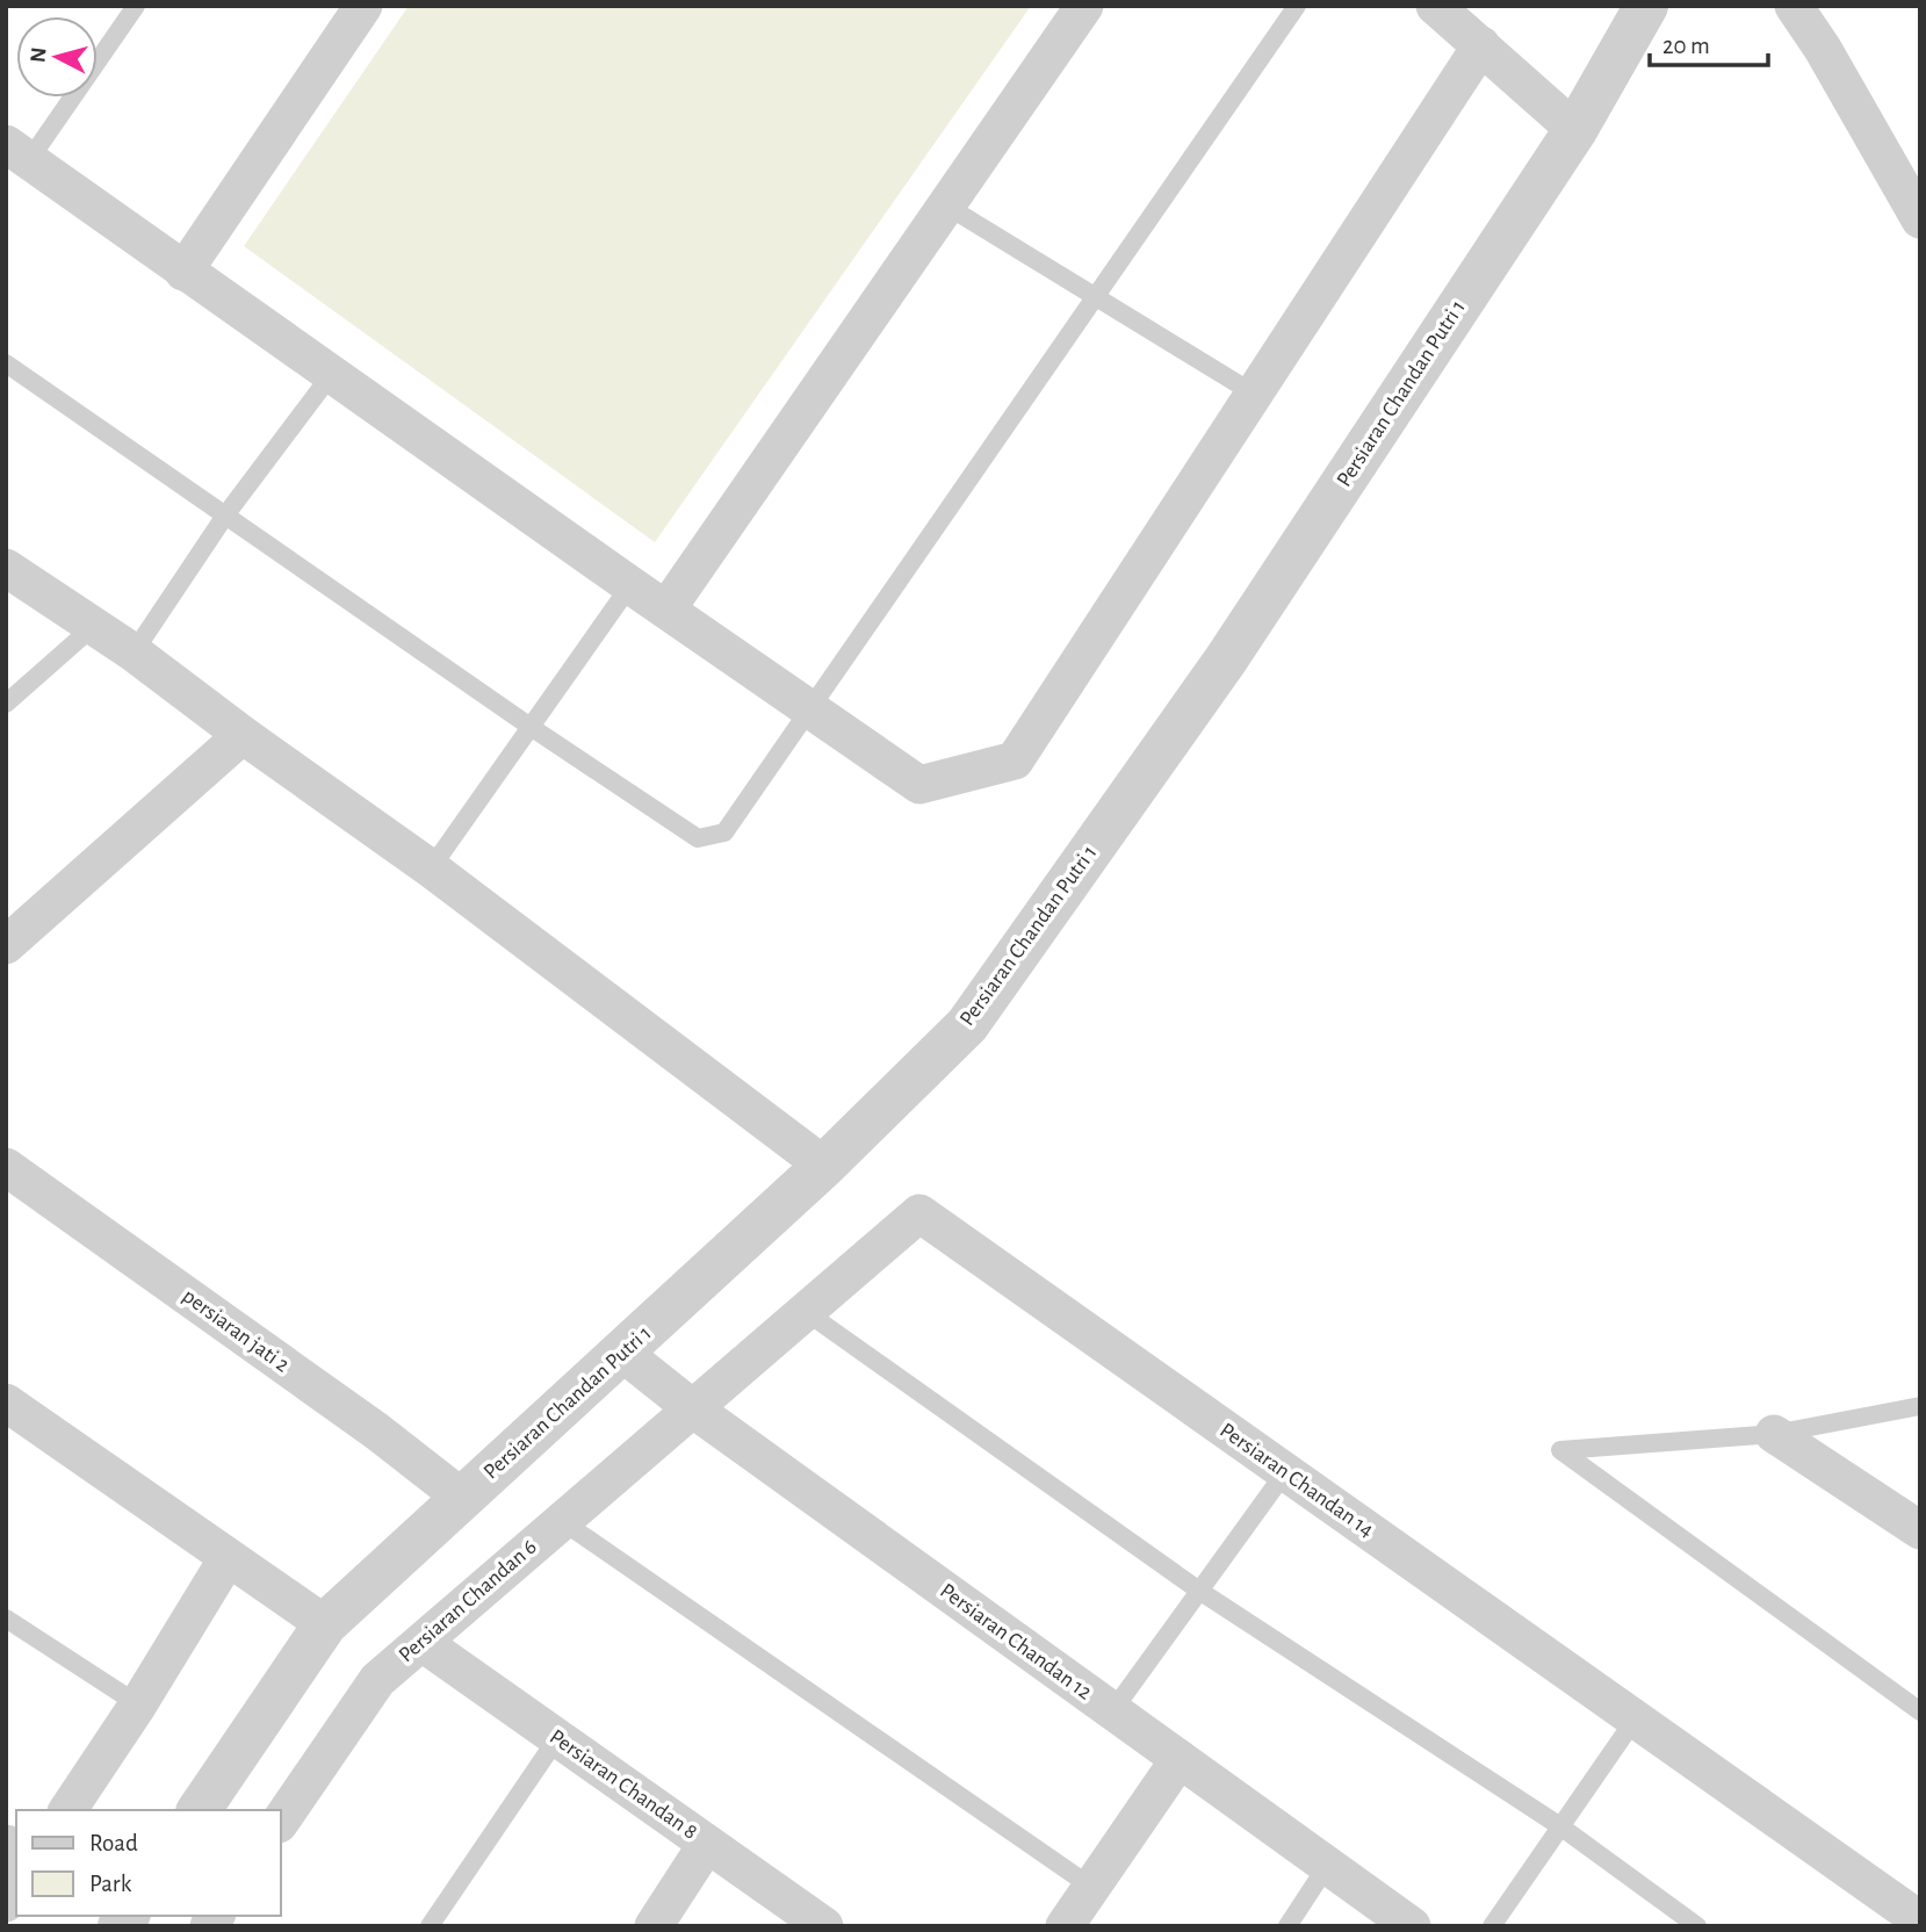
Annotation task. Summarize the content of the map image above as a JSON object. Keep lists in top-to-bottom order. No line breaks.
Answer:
{"streets":{"street":["Persiaran Chandan Putri 1","persiaran jati 2","Persiaran Chandan 14","Persiaran Chandan 6","Persiaran Chandan 12","Persiaran Chandan 8"]},"crossings":[["Persiaran Chandan Putri 1","persiaran jati 2"],["Persiaran Chandan Putri 1","Persiaran Chandan 12"],["Persiaran Chandan 14","Persiaran Chandan 6"],["Persiaran Chandan 14","Persiaran Chandan 12"],["Persiaran Chandan 6","Persiaran Chandan 12"],["Persiaran Chandan 6","Persiaran Chandan 8"]],"legend":["Road","Park"],"scale_bar":"20 m","north":"left"}
